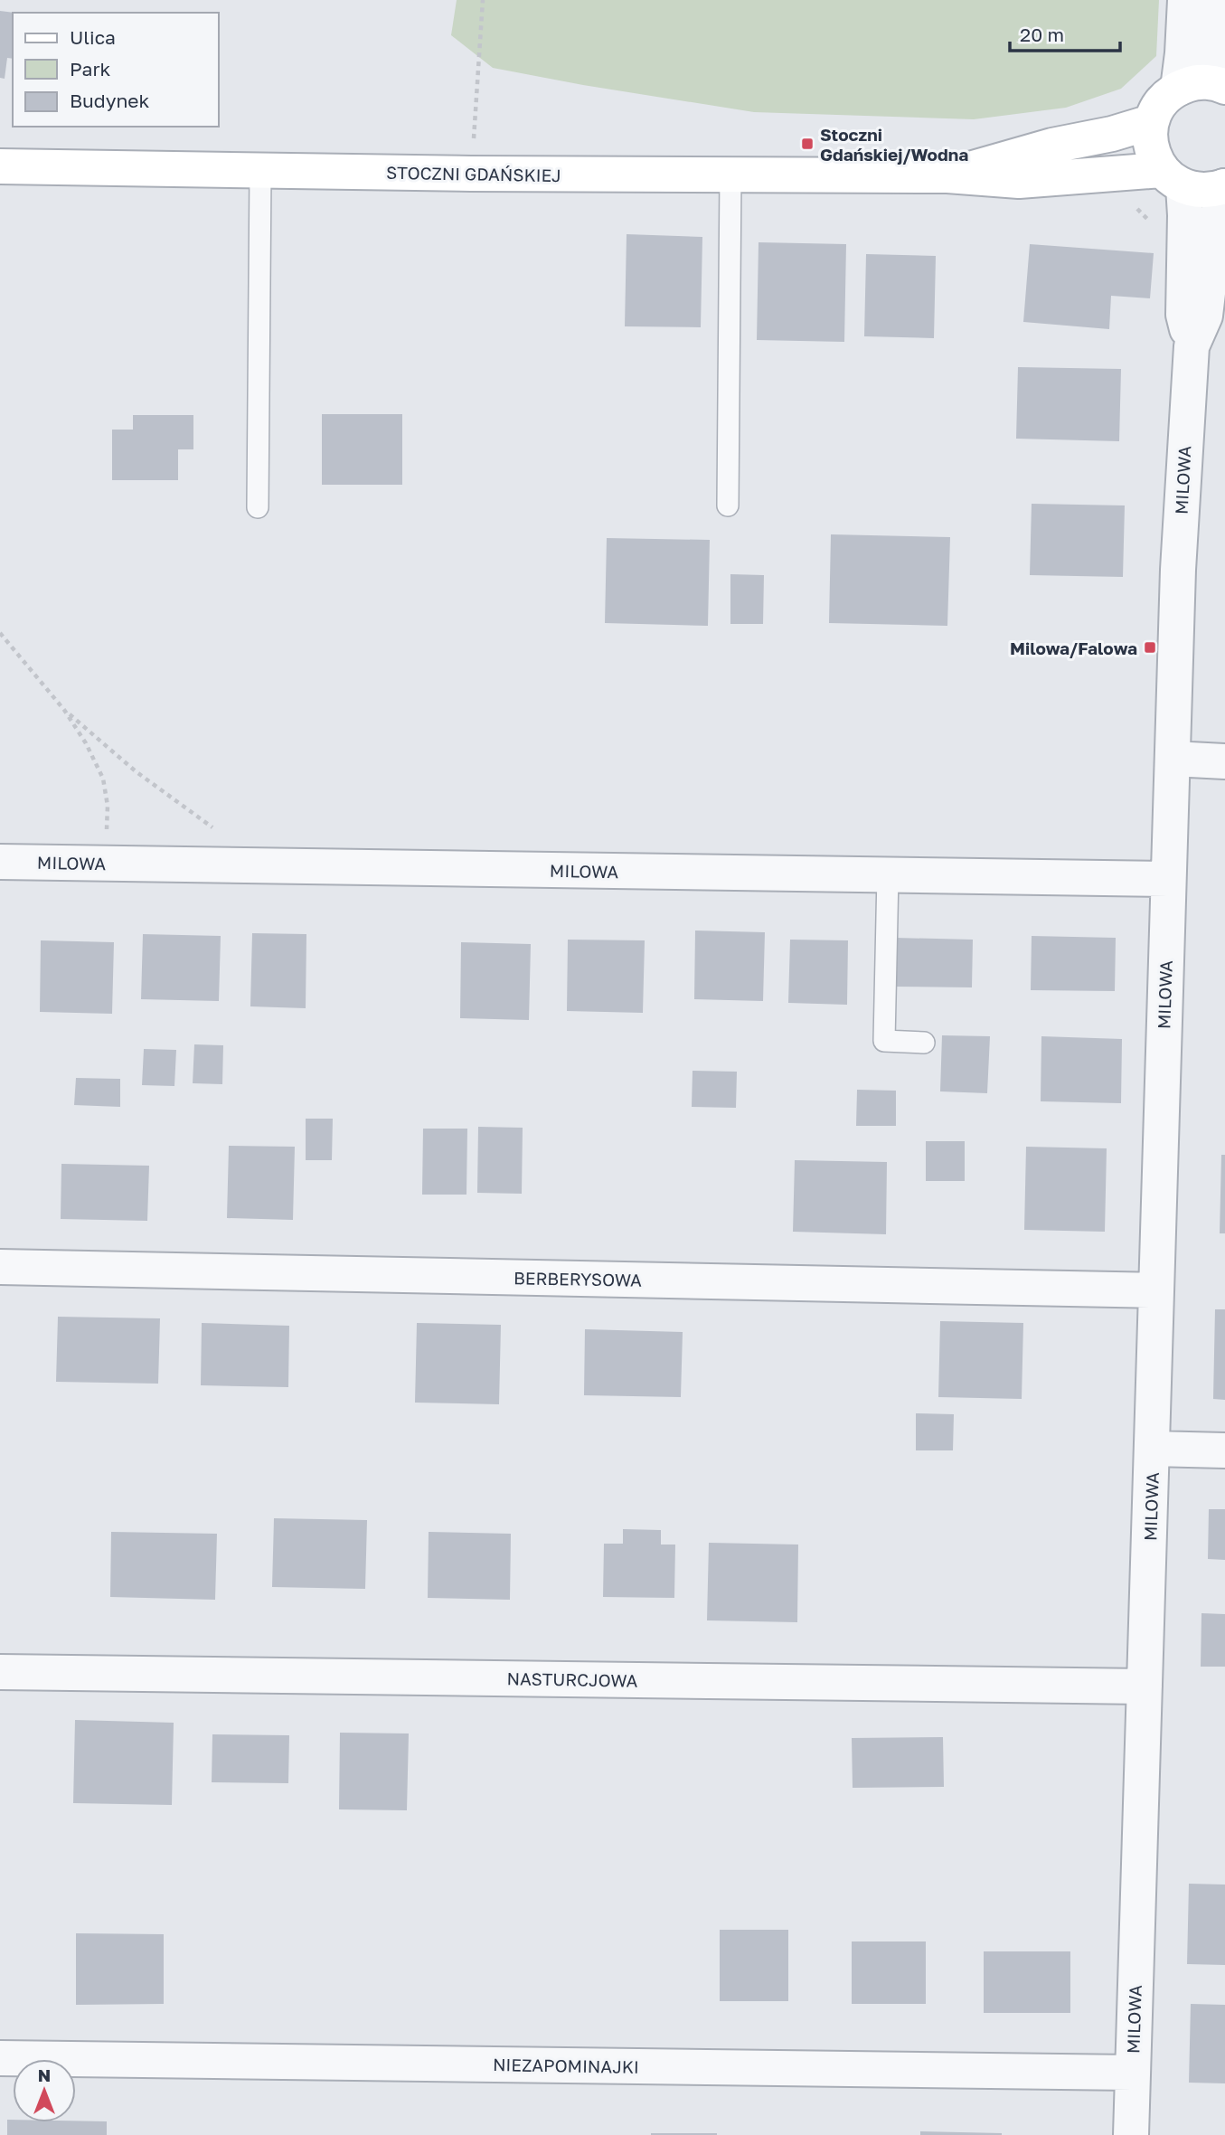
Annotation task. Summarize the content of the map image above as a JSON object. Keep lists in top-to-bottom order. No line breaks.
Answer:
{"streets":{"street":["STOCZNI GDAŃSKIEJ","MILOWA","BERBERYSOWA","NASTURCJOWA","NIEZAPOMINAJKI"]},"crossings":[["STOCZNI GDAŃSKIEJ","MILOWA"],["MILOWA","BERBERYSOWA"],["MILOWA","NASTURCJOWA"],["MILOWA","NIEZAPOMINAJKI"]],"places":{"transit":["Stoczni Gdańskiej/Wodna","Milowa/Falowa"]},"legend":["Ulica","Park","Budynek"],"scale_bar":"20 m","north":"top"}
